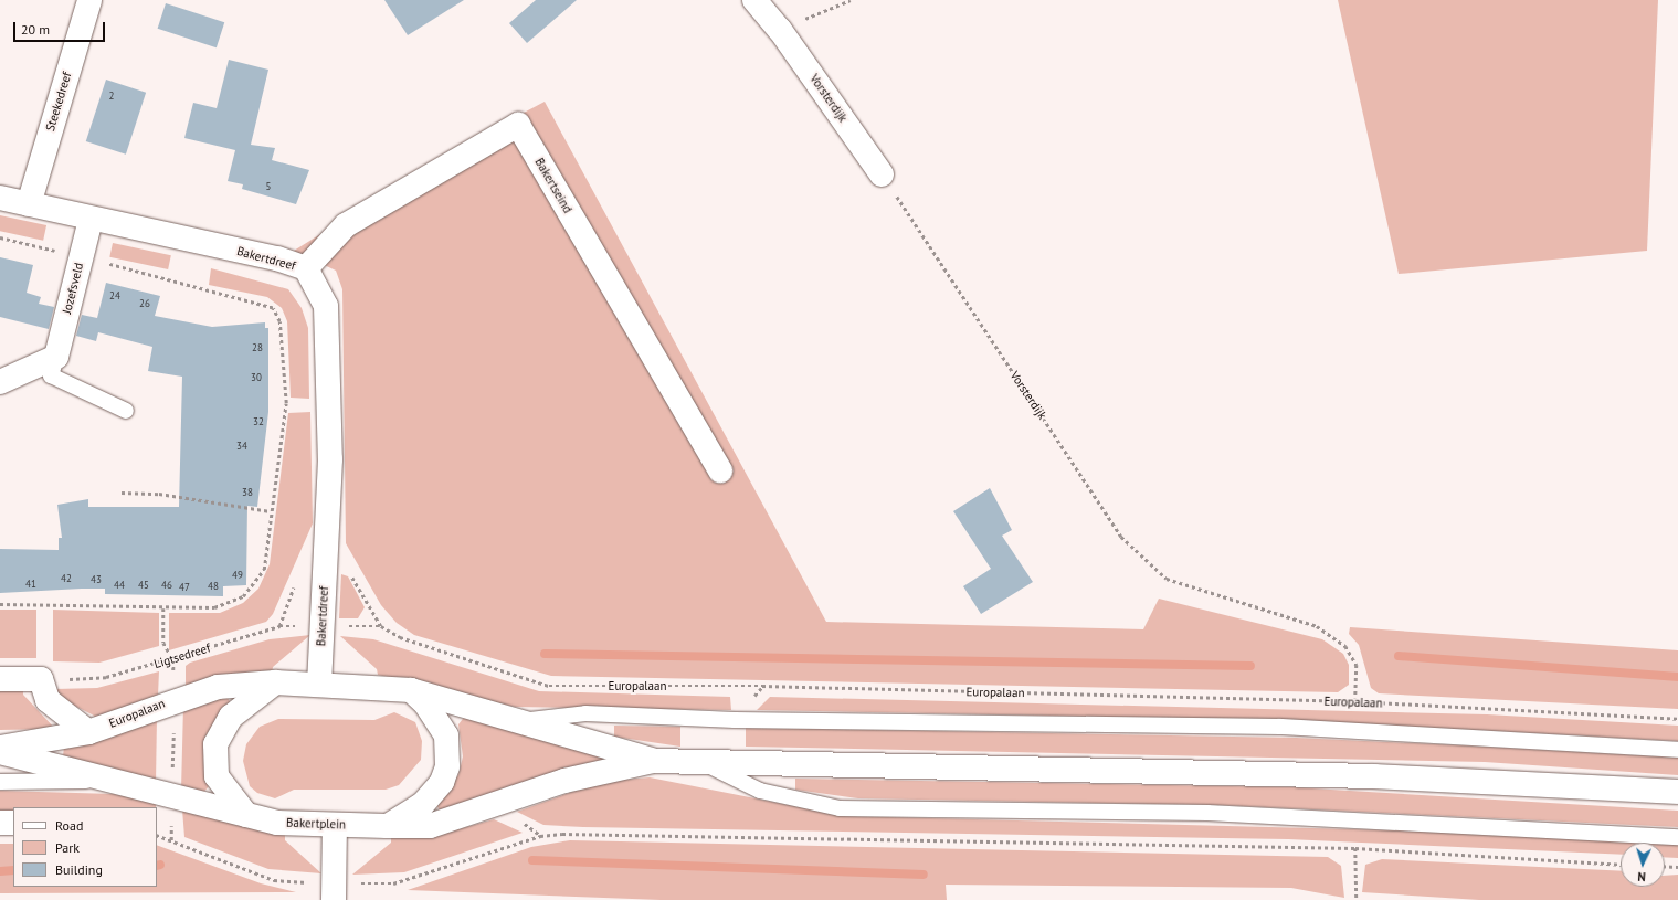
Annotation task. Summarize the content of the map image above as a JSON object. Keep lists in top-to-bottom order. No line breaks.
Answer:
{"streets":{"main road":["Vorsterdijk","Steekedreef","Bakertseind","Bakertdreef","Jozefsveld","Europalaan","Bakertplein"],"path":["Ligtsedreef"]},"crossings":[["Vorsterdijk","Europalaan"],["Steekedreef","Bakertdreef"],["Bakertseind","Bakertdreef"],["Bakertdreef","Jozefsveld"],["Bakertdreef","Ligtsedreef"],["Bakertdreef","Europalaan"],["Ligtsedreef","Europalaan"]],"house_numbers":["2","5","24","26","28","30","32","34","38","49","42","43","41","44","45","46","48","47"],"legend":["Road","Park","Building"],"scale_bar":"20 m","north":"bottom"}
